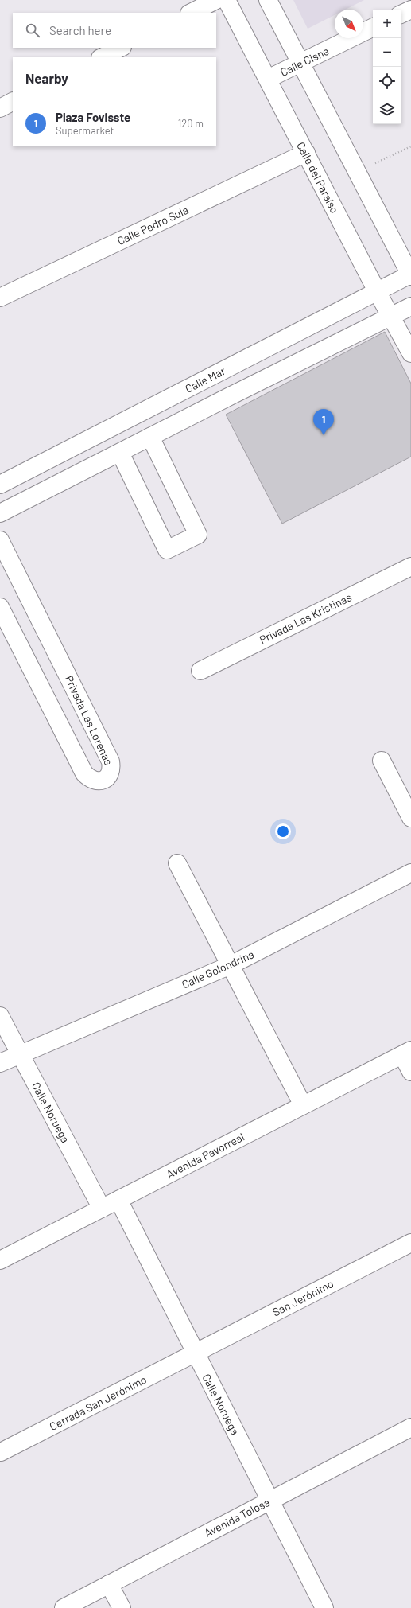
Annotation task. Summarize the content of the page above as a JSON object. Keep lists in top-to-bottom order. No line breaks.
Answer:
{"streets":{"street":["Calle Cisne","Calle del Paraíso","Calle Pedro Sula","Calle Mar","Privada Las Kristinas","Privada Las Lorenas","Calle Golondrina","Calle Noruega","Avenida Pavorreal","San Jerónimo","Cerrada San Jerónimo","Avenida Tolosa"]},"crossings":[["Calle Cisne","Calle del Paraíso"],["Calle del Paraíso","Calle Pedro Sula"],["Calle del Paraíso","Calle Mar"],["Calle Golondrina","Calle Noruega"],["Calle Noruega","Avenida Pavorreal"],["Calle Noruega","San Jerónimo"],["Calle Noruega","Cerrada San Jerónimo"],["Calle Noruega","Avenida Tolosa"],["San Jerónimo","Cerrada San Jerónimo"]],"north":"bottom right","page":{"map_buttons":["+","−"],"search":"Search here","heading":"Nearby","list":[{"mark":"1","name":"Plaza Fovisste","note":"Supermarket","value":"120 m"}],"pins":"1"}}
